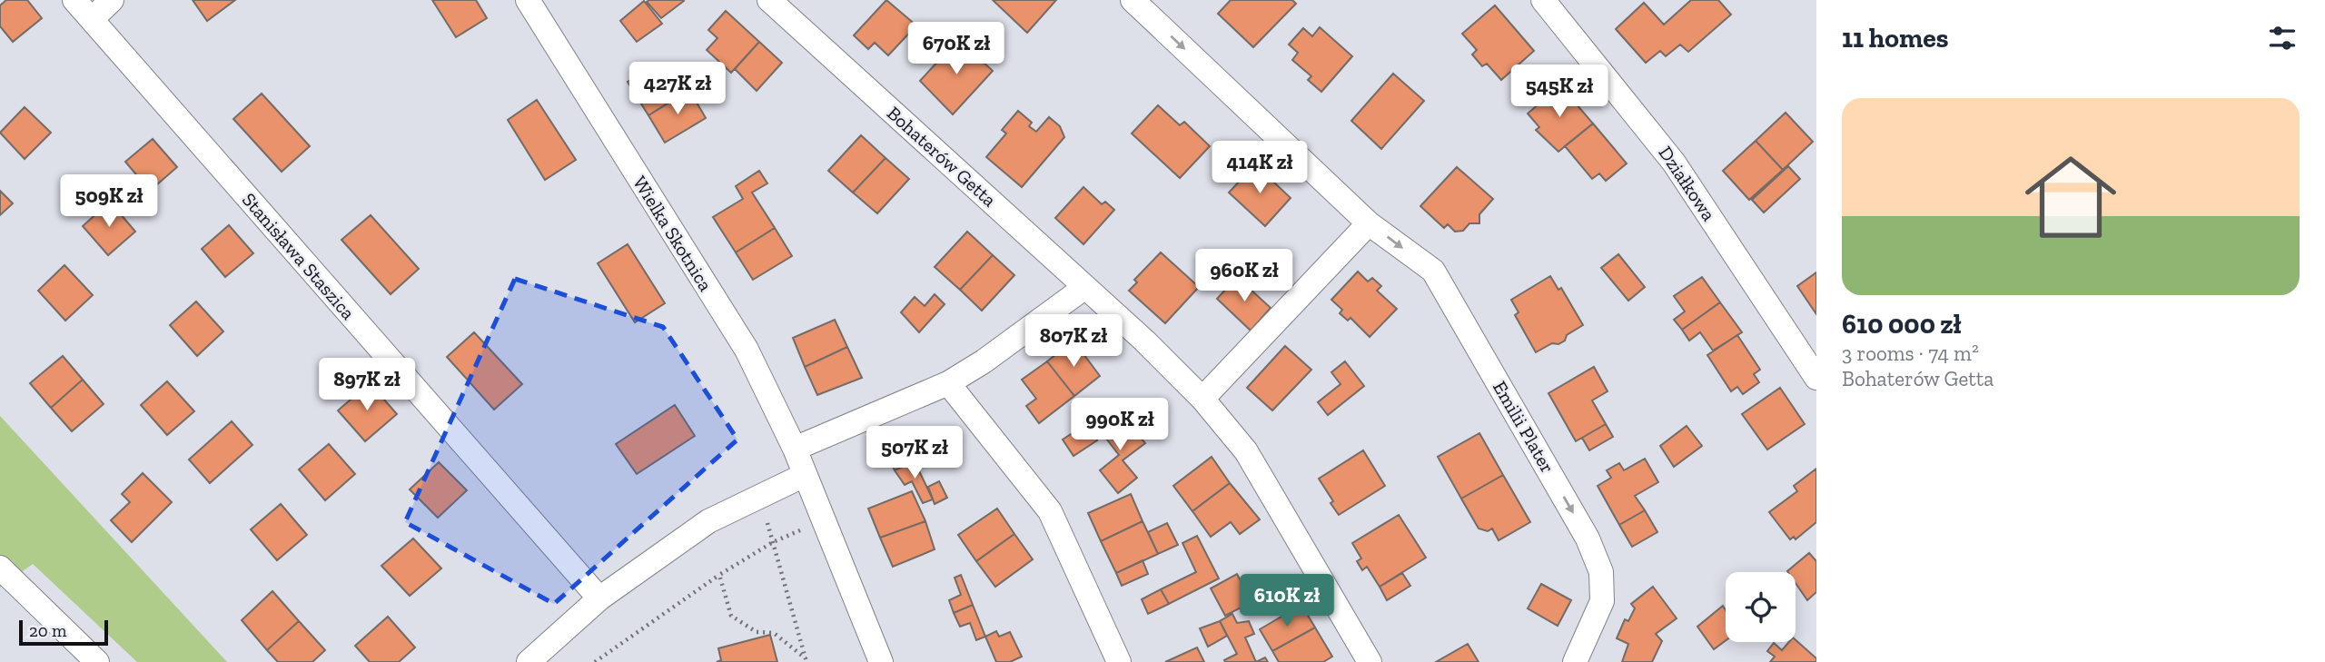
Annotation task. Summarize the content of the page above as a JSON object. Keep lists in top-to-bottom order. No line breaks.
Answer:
{"streets":{"street":["Bohaterów Getta","Działkowa","Wielka Skotnica","Stanisława Staszica","Emilii Plater"]},"one_way":["Emilii Plater"],"scale_bar":"20 m","page":{"heading":"11 homes","price":["670K zł","427K zł","545K zł","414K zł","509K zł","960K zł","807K zł","897K zł","990K zł","507K zł","610K zł"],"list":[{"name":"610 000 zł","note":"3 rooms · 74 m² · Bohaterów Getta"}],"scale":"20 m"}}
